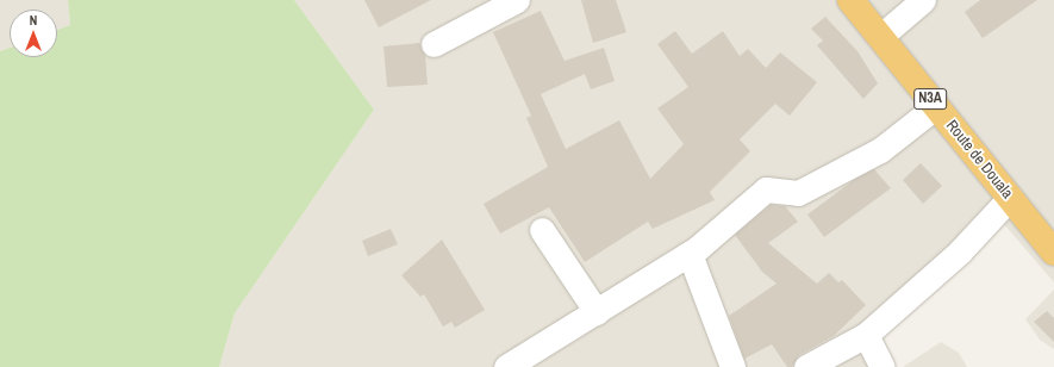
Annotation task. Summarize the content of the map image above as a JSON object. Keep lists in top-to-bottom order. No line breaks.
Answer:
{"streets":{"highway":["N3A","Route de Douala"]},"north":"top"}
